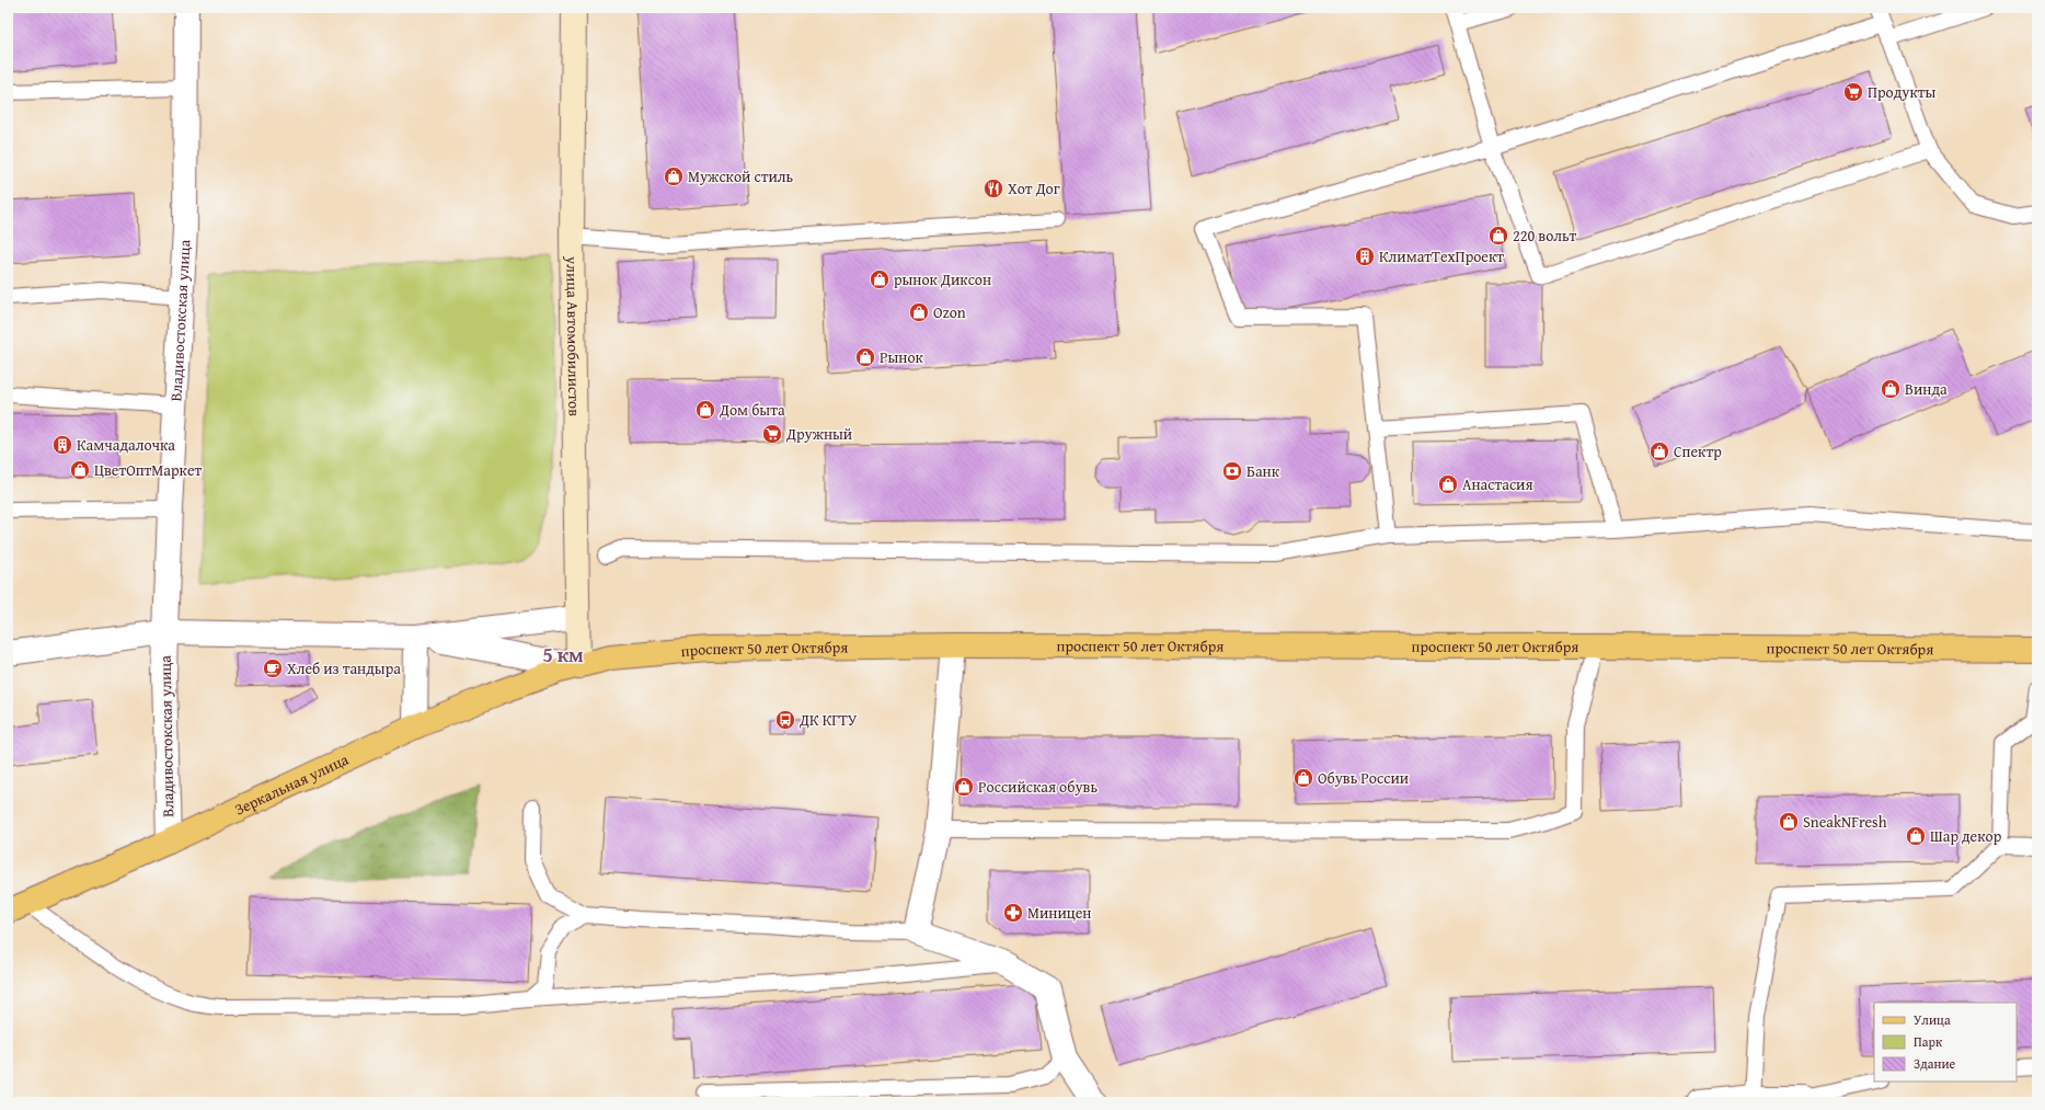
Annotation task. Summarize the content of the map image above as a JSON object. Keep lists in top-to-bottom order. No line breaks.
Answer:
{"streets":{"main road":["проспект 50 лет Октября","Зеркальная улица"],"street":["Владивостокская улица","улица Автомобилистов"]},"crossings":[["Владивостокская улица","улица Автомобилистов"],["Владивостокская улица","проспект 50 лет Октября"],["Владивостокская улица","Зеркальная улица"],["улица Автомобилистов","проспект 50 лет Октября"],["улица Автомобилистов","Зеркальная улица"],["проспект 50 лет Октября","Зеркальная улица"]],"districts":["5 км"],"places":{"supermarket":["Продукты","Дружный"],"shop":["Мужской стиль","220 вольт","рынок Диксон","Ozon","Рынок","Винда","Дом быта","Спектр","ЦветОптМаркет","Анастасия","Обувь России","Российская обувь","SneakNFresh","Шар декор"],"restaurant":["Хот Дог"],"building":["КлиматТехПроект","Камчадалочка"],"bank":["Банк"],"cafe":["Хлеб из тандыра"],"bus stop":["ДК КГТУ"],"pharmacy":["Миницен"]},"legend":["Улица","Парк","Здание"]}
